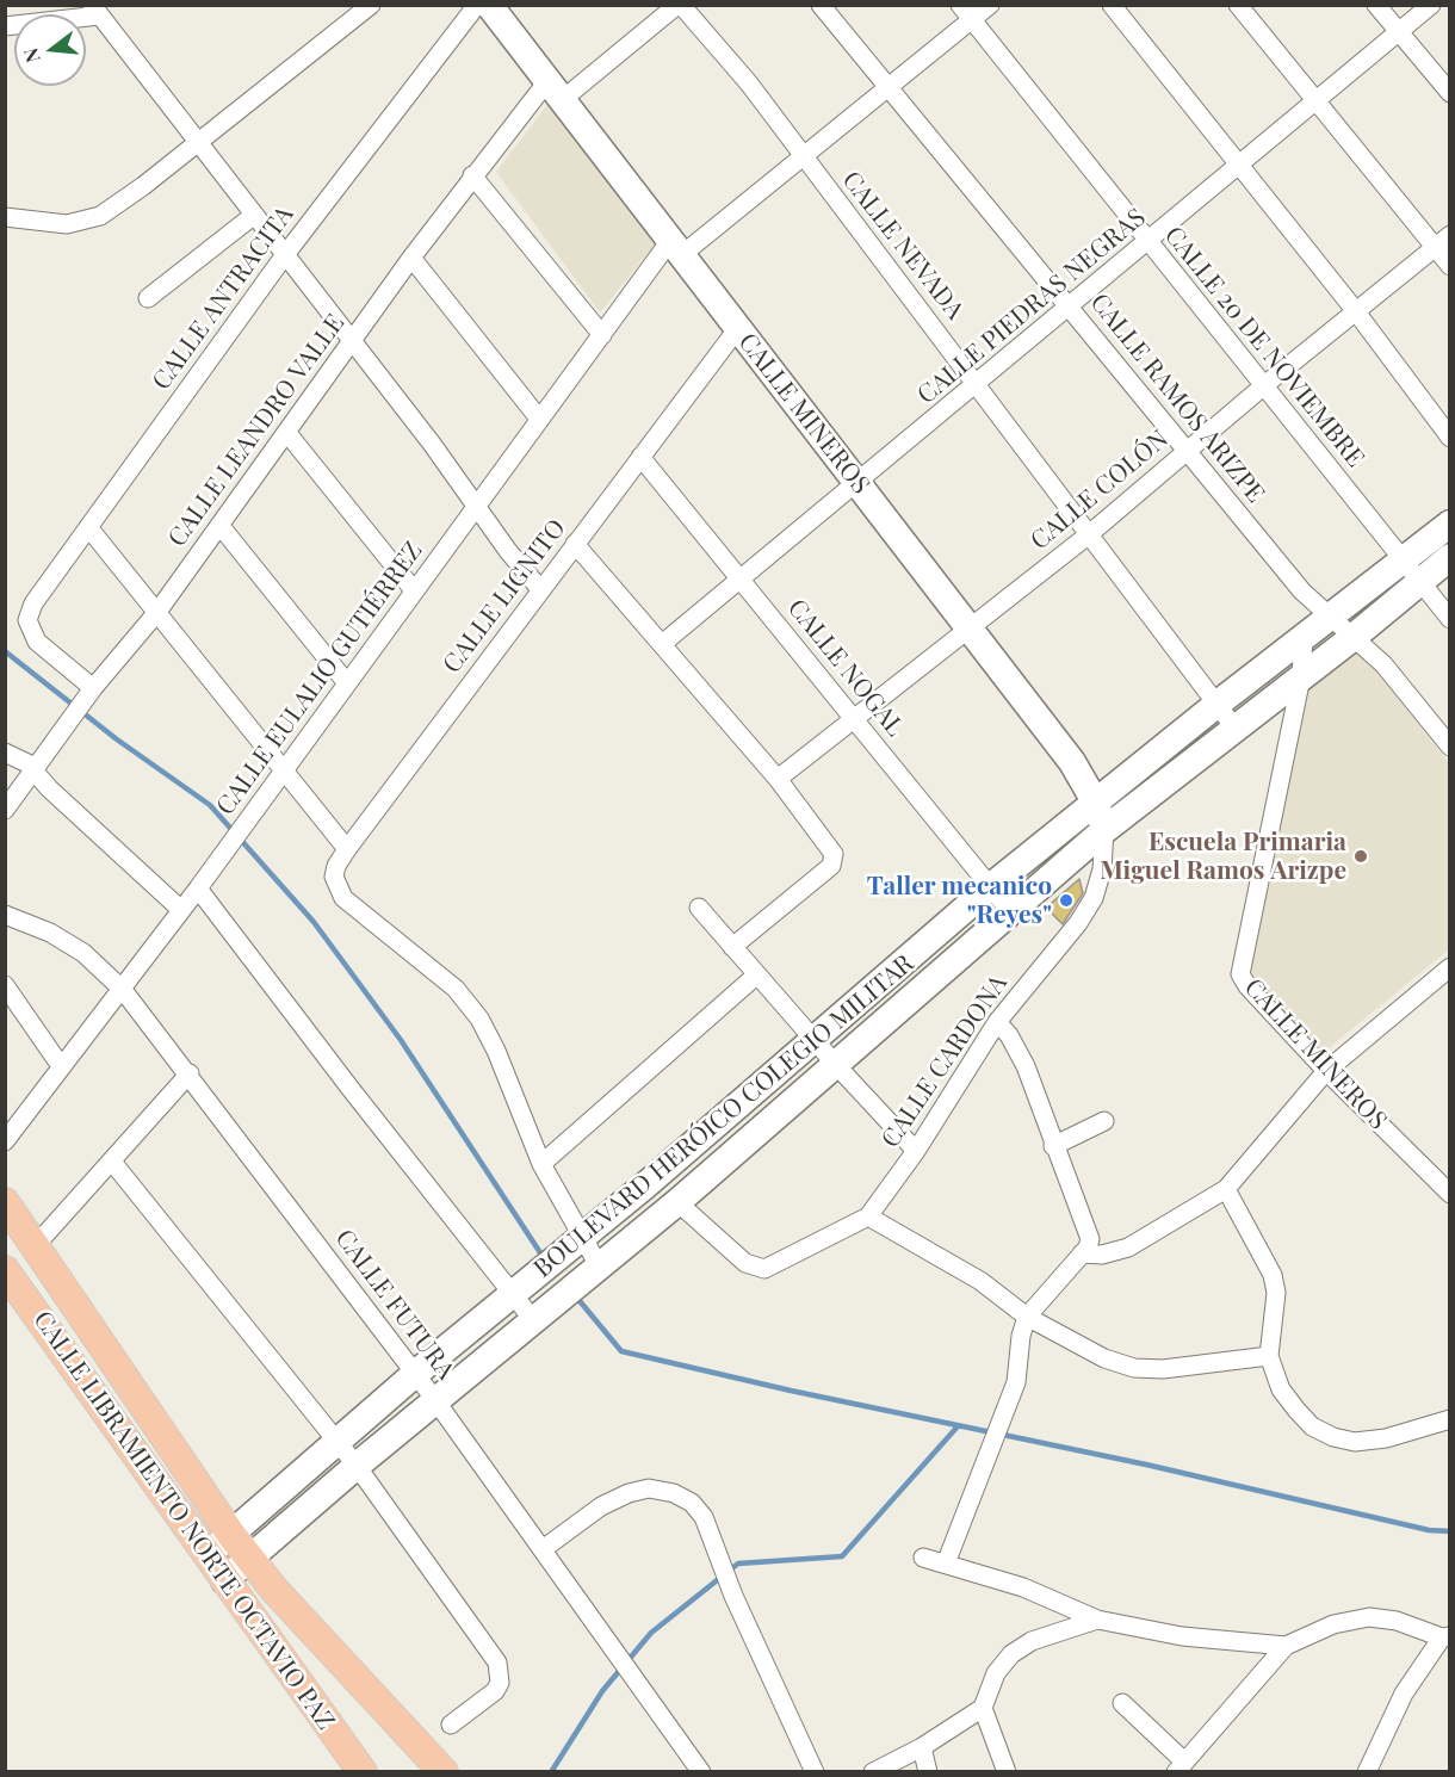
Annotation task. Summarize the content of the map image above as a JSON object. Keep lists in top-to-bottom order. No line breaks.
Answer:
{"streets":{"main road":["CALLE LIBRAMIENTO NORTE OCTAVIO PAZ"],"street":["CALLE NEVADA","CALLE ANTRACITA","CALLE PIEDRAS NEGRAS","CALLE 20 DE NOVIEMBRE","CALLE RAMOS ARIZPE","CALLE MINEROS","CALLE LEANDRO VALLE","CALLE COLÓN","CALLE LIGNITO","CALLE NOGAL","CALLE EULALIO GUTIÉRREZ","CALLE CARDONA","BOULEVARD HERÓICO COLEGIO MILITAR","CALLE FUTURA"]},"crossings":[["CALLE NEVADA","CALLE PIEDRAS NEGRAS"],["CALLE NEVADA","CALLE LEANDRO VALLE"],["CALLE NEVADA","CALLE COLÓN"],["CALLE NEVADA","CALLE EULALIO GUTIÉRREZ"],["CALLE NEVADA","BOULEVARD HERÓICO COLEGIO MILITAR"],["CALLE ANTRACITA","CALLE LEANDRO VALLE"],["CALLE PIEDRAS NEGRAS","CALLE 20 DE NOVIEMBRE"],["CALLE PIEDRAS NEGRAS","CALLE RAMOS ARIZPE"],["CALLE PIEDRAS NEGRAS","CALLE MINEROS"],["CALLE PIEDRAS NEGRAS","CALLE NOGAL"],["CALLE 20 DE NOVIEMBRE","CALLE COLÓN"],["CALLE 20 DE NOVIEMBRE","CALLE EULALIO GUTIÉRREZ"],["CALLE 20 DE NOVIEMBRE","BOULEVARD HERÓICO COLEGIO MILITAR"],["CALLE RAMOS ARIZPE","CALLE COLÓN"],["CALLE RAMOS ARIZPE","CALLE EULALIO GUTIÉRREZ"],["CALLE RAMOS ARIZPE","BOULEVARD HERÓICO COLEGIO MILITAR"],["CALLE MINEROS","CALLE LEANDRO VALLE"],["CALLE MINEROS","CALLE COLÓN"],["CALLE MINEROS","CALLE LIGNITO"],["CALLE MINEROS","CALLE EULALIO GUTIÉRREZ"],["CALLE MINEROS","CALLE CARDONA"],["CALLE MINEROS","BOULEVARD HERÓICO COLEGIO MILITAR"],["CALLE COLÓN","CALLE NOGAL"],["CALLE LIGNITO","CALLE NOGAL"],["CALLE NOGAL","BOULEVARD HERÓICO COLEGIO MILITAR"],["CALLE EULALIO GUTIÉRREZ","CALLE FUTURA"],["CALLE CARDONA","BOULEVARD HERÓICO COLEGIO MILITAR"],["BOULEVARD HERÓICO COLEGIO MILITAR","CALLE FUTURA"],["BOULEVARD HERÓICO COLEGIO MILITAR","CALLE LIBRAMIENTO NORTE OCTAVIO PAZ"]],"places":["Escuela Primaria Miguel Ramos Arizpe","Taller mecanico \"Reyes\""],"north":"left"}
